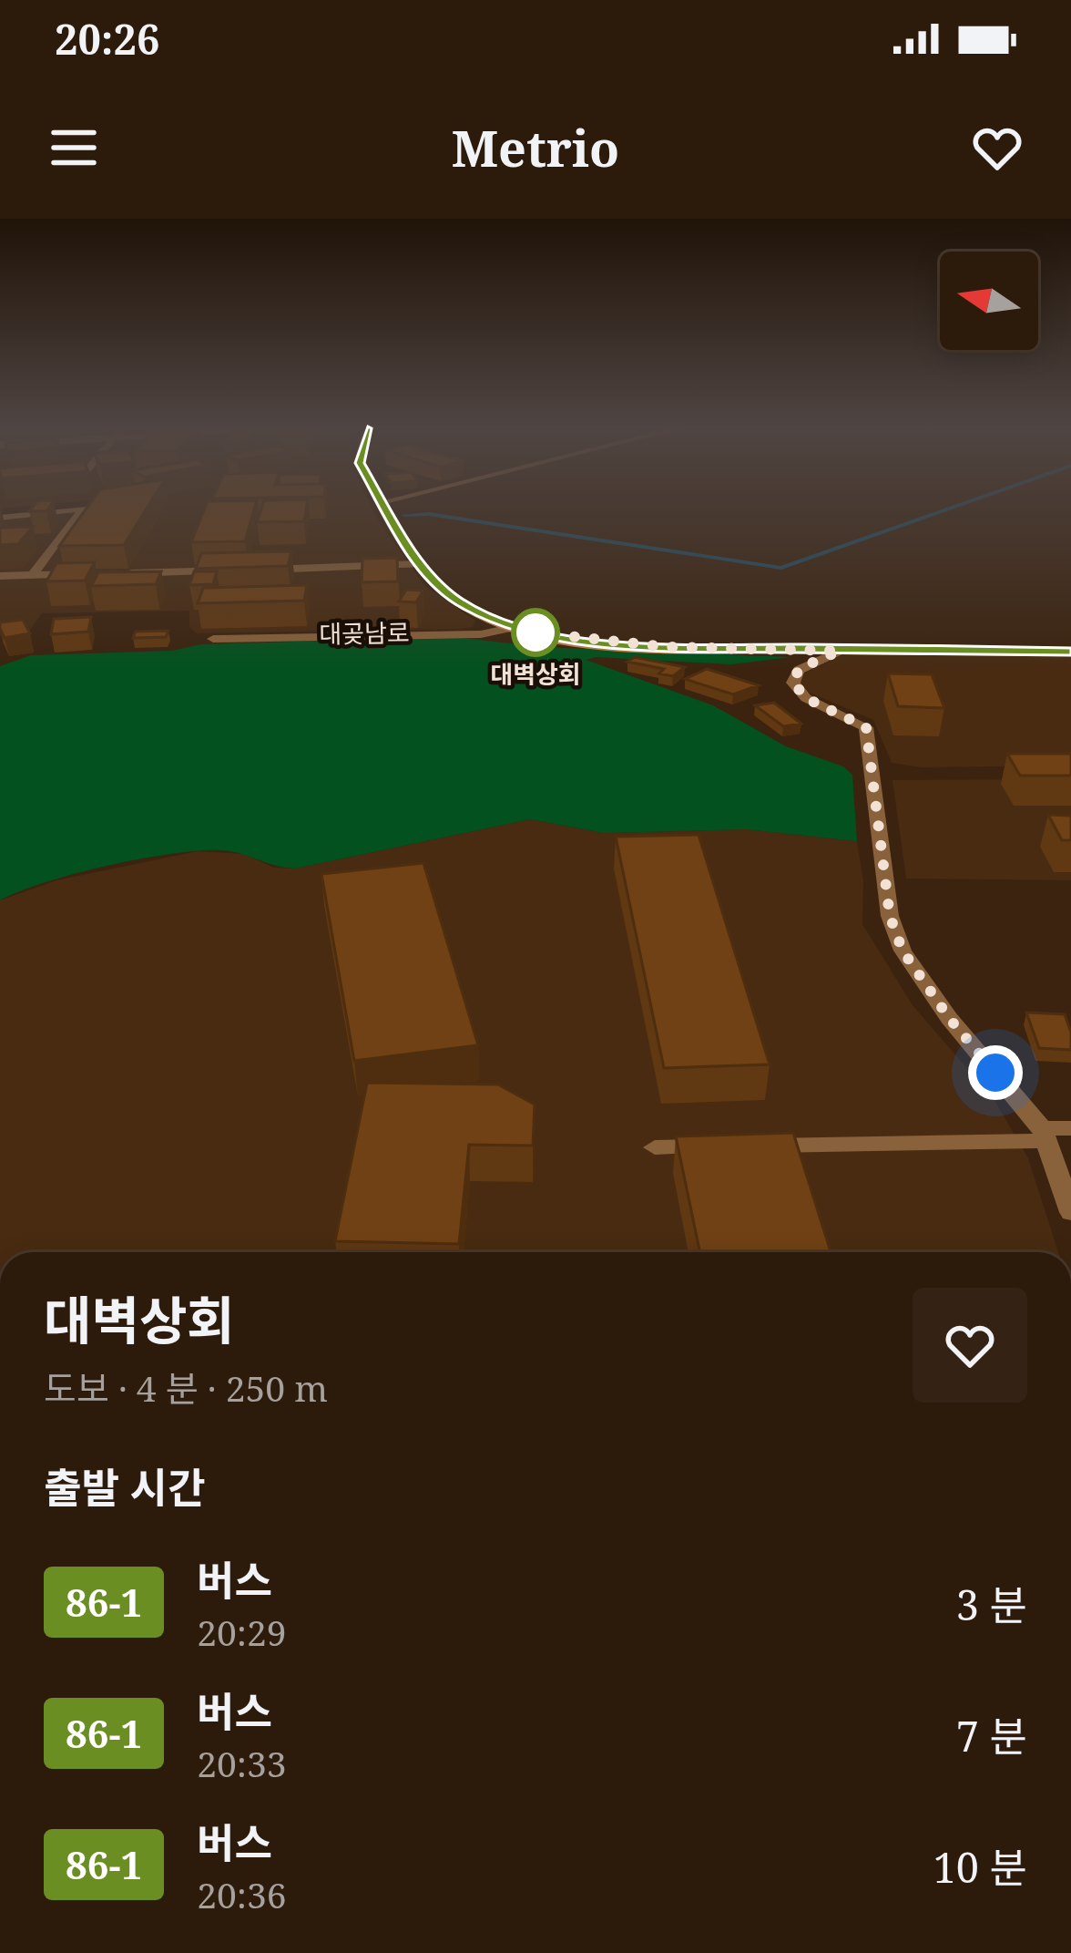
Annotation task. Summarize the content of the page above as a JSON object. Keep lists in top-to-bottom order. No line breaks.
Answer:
{"streets":{"street":["대곶남로"]},"places":["대벽상회"],"lines":["bus line 86-1"],"north":"left","page":{"status":"20:26","header":"Metrio","heading":[["대벽상회","도보 · 4 분 · 250 m"],"출발 시간"],"list":[{"mark":"86-1","name":"버스","note":"20:29","value":"3 분"},{"mark":"86-1","name":"버스","note":"20:33","value":"7 분"},{"mark":"86-1","name":"버스","note":"20:36","value":"10 분"}]}}
